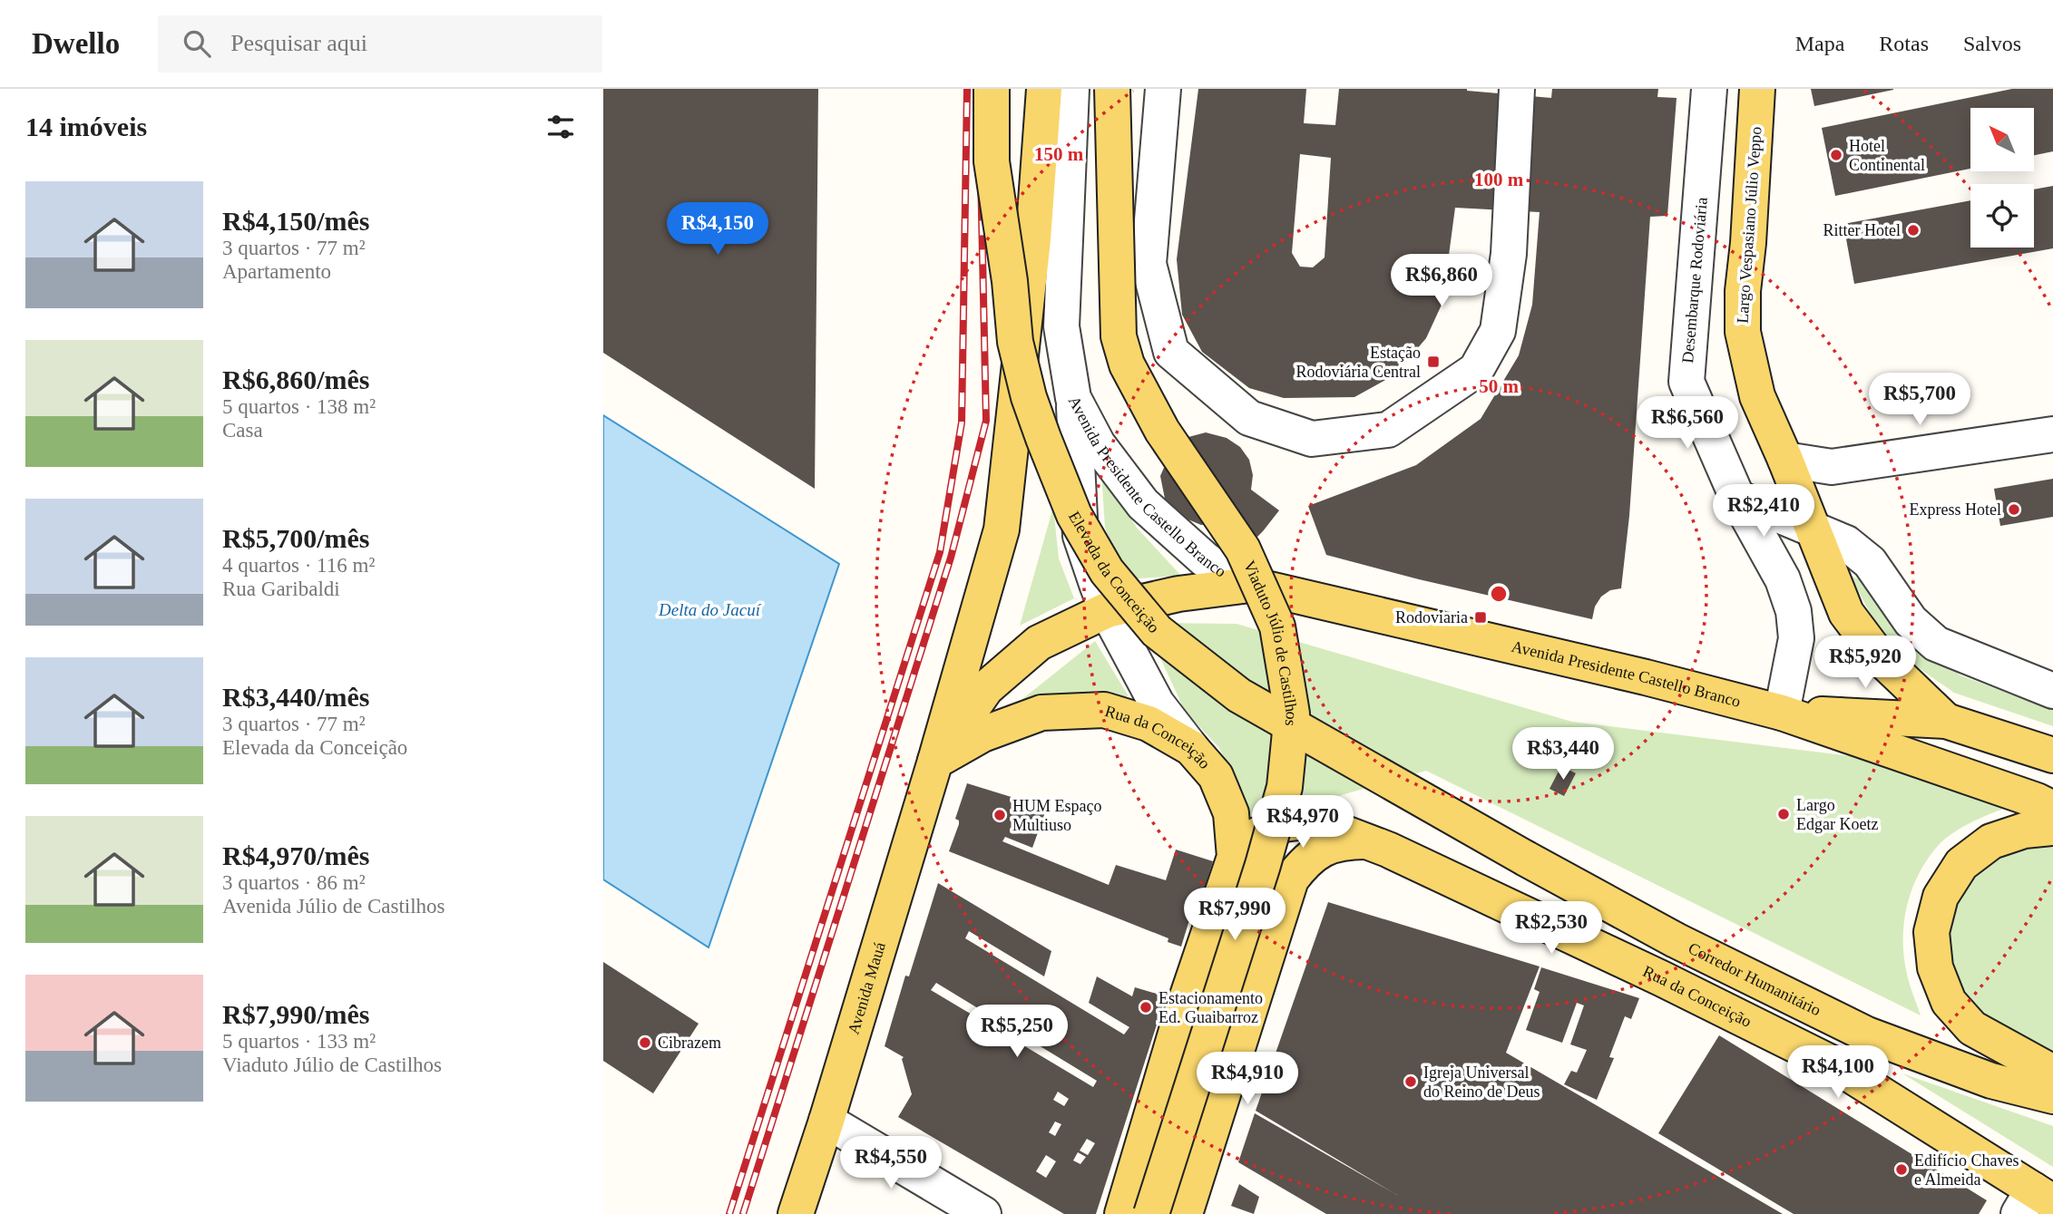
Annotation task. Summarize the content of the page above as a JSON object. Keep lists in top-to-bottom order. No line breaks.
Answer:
{"streets":{"main road":["Largo Vespasiano Júlio Veppo","Avenida Presidente Castello Branco","Elevada da Conceição","Viaduto Júlio de Castilhos","Rua da Conceição","Corredor Humanitário","Avenida Mauá"],"street":["Desembarque Rodoviária"]},"crossings":[["Largo Vespasiano Júlio Veppo","Avenida Presidente Castello Branco"],["Desembarque Rodoviária","Avenida Presidente Castello Branco"],["Elevada da Conceição","Corredor Humanitário"],["Rua da Conceição","Avenida Mauá"]],"water":["Delta do Jacuí"],"places":{"other":["Hotel Continental","Ritter Hotel","Express Hotel","Largo Edgar Koetz","HUM Espaço Multiuso","Estacionamento Ed. Guaibarroz","Cibrazem","Igreja Universal do Reino de Deus","Edifício Chaves e Almeida"],"transit":["Estação Rodoviária Central","Rodoviaria"]},"north":"top left","page":{"header":"Dwello","search":"Pesquisar aqui","nav":["Mapa","Rotas","Salvos"],"heading":"14 imóveis","list":[{"name":"R$4,150/mês","note":"3 quartos · 77 m² · Apartamento"},{"name":"R$6,860/mês","note":"5 quartos · 138 m² · Casa"},{"name":"R$5,700/mês","note":"4 quartos · 116 m² · Rua Garibaldi"},{"name":"R$3,440/mês","note":"3 quartos · 77 m² · Elevada da Conceição"},{"name":"R$4,970/mês","note":"3 quartos · 86 m² · Avenida Júlio de Castilhos"},{"name":"R$7,990/mês","note":"5 quartos · 133 m² · Viaduto Júlio de Castilhos"}],"price":["R$4,150","R$6,860","R$5,700","R$6,560","R$2,410","R$5,920","R$3,440","R$4,970","R$7,990","R$2,530","R$5,250","R$4,100","R$4,910","R$4,550"]},"rings":["150 m","100 m","50 m"]}
